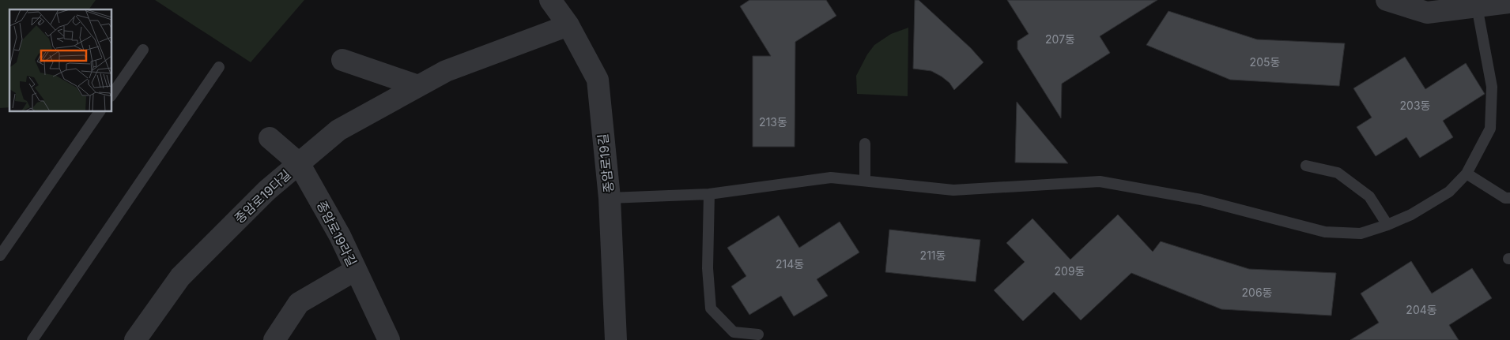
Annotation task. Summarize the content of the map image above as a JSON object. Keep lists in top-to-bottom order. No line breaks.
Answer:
{"streets":{"street":["종암로19길","종암로19다길","종암로19라길"]},"crossings":[["종암로19길","종암로19다길"],["종암로19다길","종암로19라길"]],"house_numbers":["207동","205동","203동","213동","211동","214동","209동","206동","204동"]}
